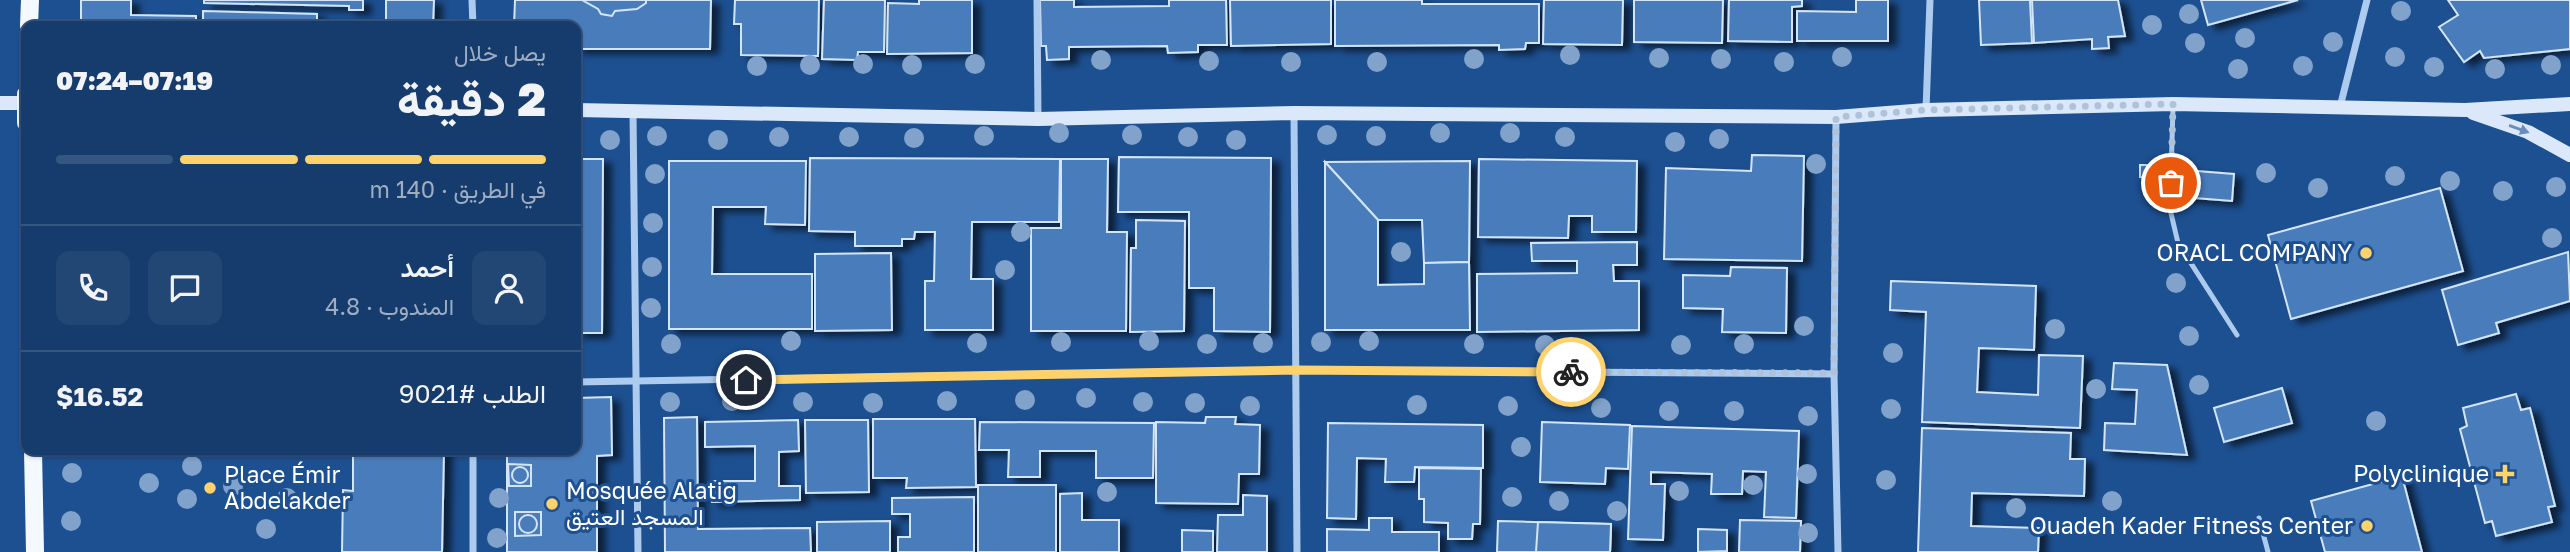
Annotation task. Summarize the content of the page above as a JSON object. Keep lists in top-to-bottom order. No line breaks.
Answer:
{"places":{"other":["ORACL COMPANY","Place Émir Abdelakder","Mosquée Alatig المسجد العتيق","Ouadeh Kader Fitness Center"],"health":["Polyclinique"]},"page":{"heading":["2 دقيقة","يصل خلال","07:19–07:24"],"panel":["أحمد","المندوب · 4.8","الطلب #9021","$16.52"],"bar":"في الطريق · 140 m"}}
